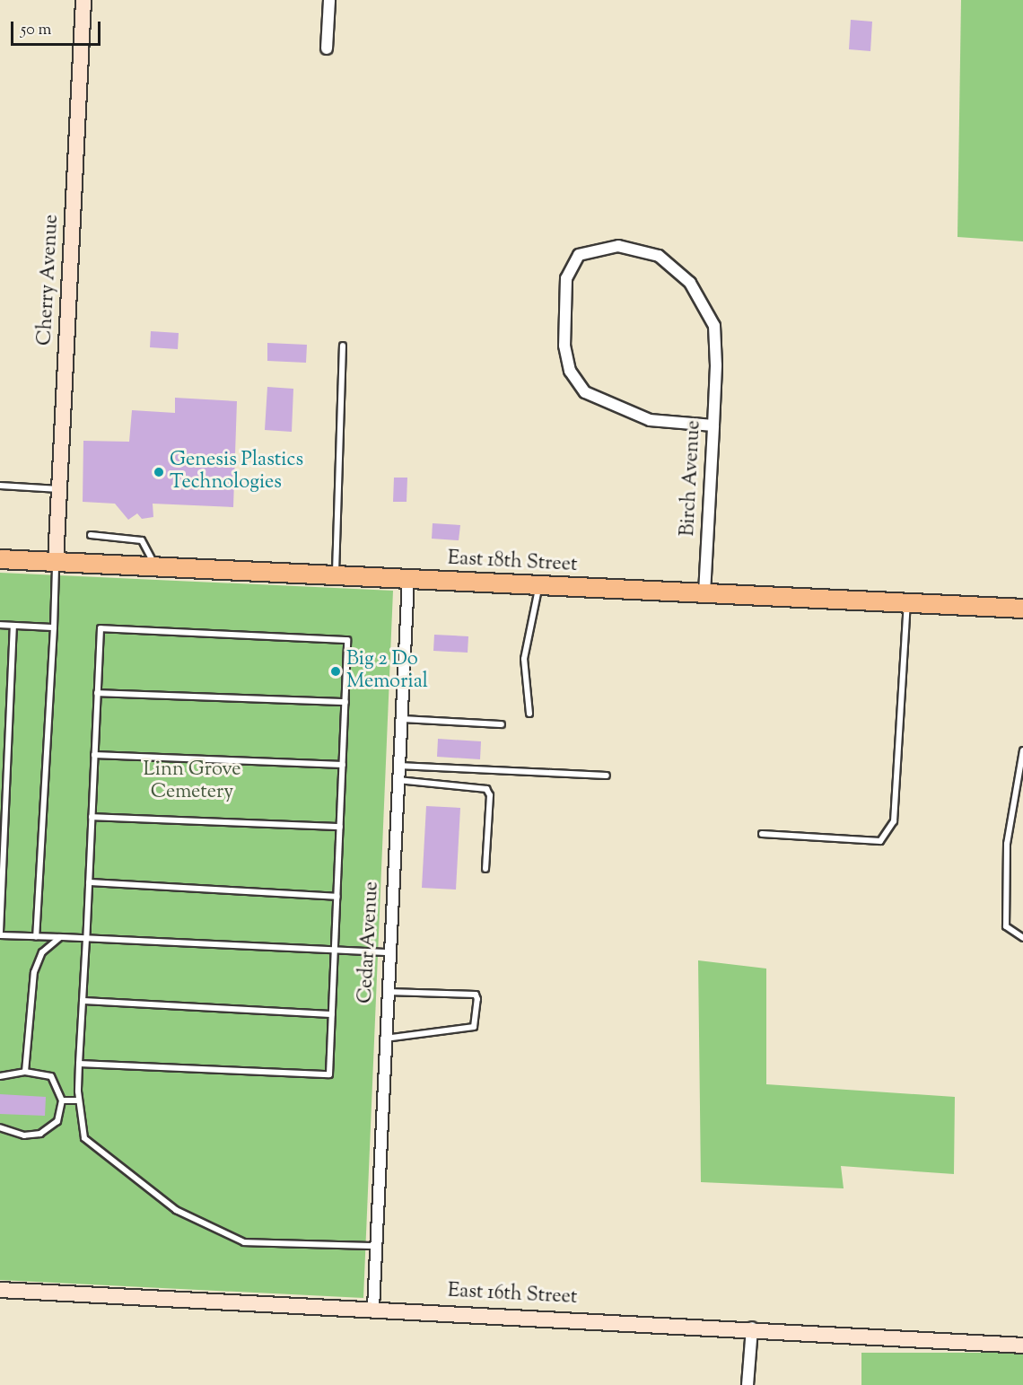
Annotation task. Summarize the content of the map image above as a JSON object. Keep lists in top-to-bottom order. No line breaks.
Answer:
{"streets":{"main road":["East 18th Street"],"street":["Cherry Avenue","Birch Avenue","Cedar Avenue","East 16th Street"]},"crossings":[["Cherry Avenue","East 18th Street"],["Birch Avenue","East 18th Street"],["East 18th Street","Cedar Avenue"],["Cedar Avenue","East 16th Street"]],"parks":["Linn Grove Cemetery"],"places":["Genesis Plastics Technologies","Big 2 Do Memorial"],"scale_bar":"50 m"}
